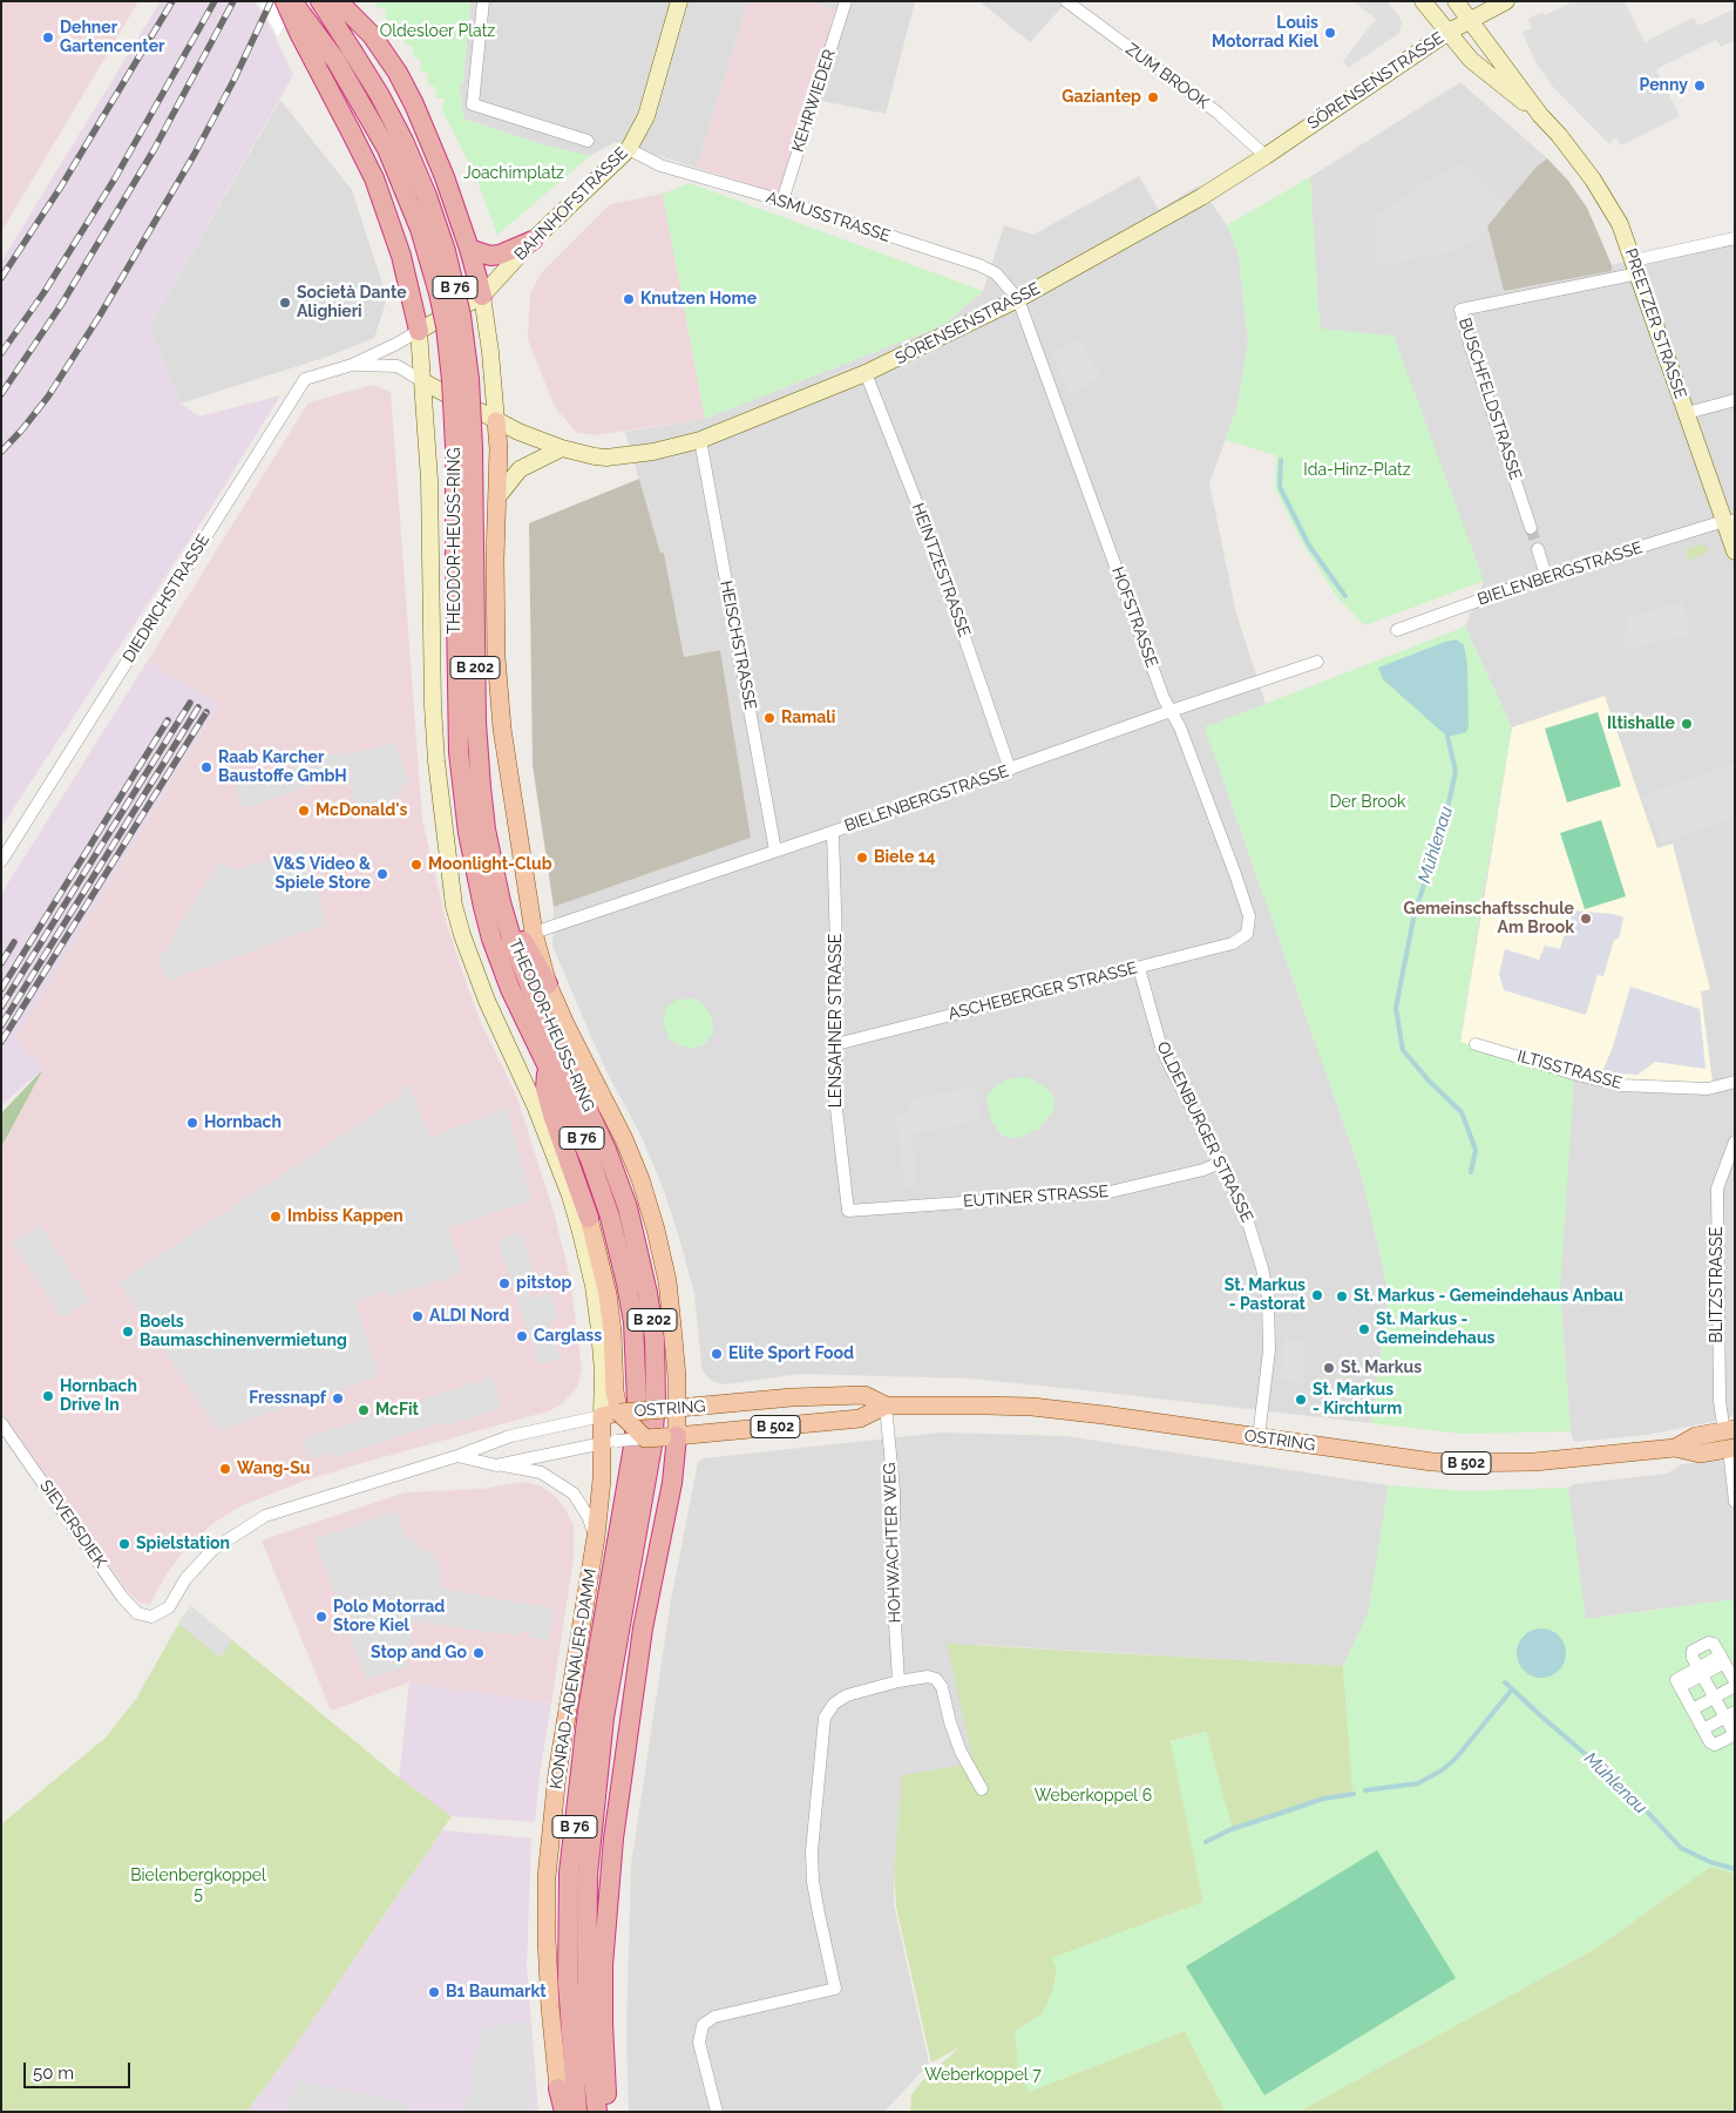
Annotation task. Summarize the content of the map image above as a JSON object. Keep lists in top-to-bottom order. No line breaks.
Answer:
{"streets":{"highway":["B 76","THEODOR-HEUSS-RING","B 202","KONRAD-ADENAUER-DAMM"],"main road":["SÖRENSENSTRASSE","BAHNHOFSTRASSE","PREETZER STRASSE","OSTRING","B 502"],"street":["ZUM BROOK","KEHRWIEDER","ASMUSSTRASSE","BUSCHFELDSTRASSE","HEINTZESTRASSE","BIELENBERGSTRASSE","DIEDRICHSTRASSE","HOFSTRASSE","HEISCHSTRASSE","ASCHEBERGER STRASSE","LENSAHNER STRASSE","ILTISSTRASSE","OLDENBURGER STRASSE","EUTINER STRASSE","BLITZSTRASSE","SIEVERSDIEK","HOHWACHTER WEG"]},"crossings":[["ZUM BROOK","SÖRENSENSTRASSE"],["SÖRENSENSTRASSE","ASMUSSTRASSE"],["SÖRENSENSTRASSE","PREETZER STRASSE"],["SÖRENSENSTRASSE","THEODOR-HEUSS-RING"],["SÖRENSENSTRASSE","HEINTZESTRASSE"],["SÖRENSENSTRASSE","DIEDRICHSTRASSE"],["SÖRENSENSTRASSE","HOFSTRASSE"],["SÖRENSENSTRASSE","HEISCHSTRASSE"],["KEHRWIEDER","ASMUSSTRASSE"],["BAHNHOFSTRASSE","ASMUSSTRASSE"],["BAHNHOFSTRASSE","B 76"],["BAHNHOFSTRASSE","THEODOR-HEUSS-RING"],["BAHNHOFSTRASSE","DIEDRICHSTRASSE"],["ASMUSSTRASSE","HOFSTRASSE"],["B 76","THEODOR-HEUSS-RING"],["B 76","DIEDRICHSTRASSE"],["B 76","OSTRING"],["PREETZER STRASSE","BUSCHFELDSTRASSE"],["PREETZER STRASSE","BIELENBERGSTRASSE"],["THEODOR-HEUSS-RING","BIELENBERGSTRASSE"],["THEODOR-HEUSS-RING","DIEDRICHSTRASSE"],["THEODOR-HEUSS-RING","OSTRING"],["THEODOR-HEUSS-RING","KONRAD-ADENAUER-DAMM"],["HEINTZESTRASSE","BIELENBERGSTRASSE"],["BIELENBERGSTRASSE","HOFSTRASSE"],["BIELENBERGSTRASSE","HEISCHSTRASSE"],["BIELENBERGSTRASSE","LENSAHNER STRASSE"],["HOFSTRASSE","ASCHEBERGER STRASSE"],["ASCHEBERGER STRASSE","LENSAHNER STRASSE"],["ASCHEBERGER STRASSE","OLDENBURGER STRASSE"],["LENSAHNER STRASSE","EUTINER STRASSE"],["OLDENBURGER STRASSE","EUTINER STRASSE"],["OLDENBURGER STRASSE","OSTRING"],["BLITZSTRASSE","OSTRING"],["OSTRING","SIEVERSDIEK"],["OSTRING","HOHWACHTER WEG"],["OSTRING","KONRAD-ADENAUER-DAMM"]],"water":["Mühlenau"],"parks":["Oldesloer Platz","Joachimplatz","Ida-Hinz-Platz","Der Brook","Weberkoppel 6","Bielenbergkoppel 5","Weberkoppel 7"],"places":["Louis Motorrad Kiel","Dehner Gartencenter","Penny","Gaziantep","Knutzen Home","Società Dante Alighieri","Ramali","Iltishalle","Raab Karcher Baustoffe GmbH","McDonald's","Biele 14","Moonlight-Club","V&S Video & Spiele Store","Gemeinschaftsschule Am Brook","Hornbach","Imbiss Kappen","pitstop","St. Markus - Pastorat","St. Markus - Gemeindehaus Anbau","ALDI Nord","St. Markus - Gemeindehaus","Boels Baumaschinenvermietung","Carglass","Elite Sport Food","St. Markus","Hornbach Drive In","Fressnapf","St. Markus - Kirchturm","McFit","Wang-Su","Spielstation","Polo Motorrad Store Kiel","Stop and Go","B1 Baumarkt"],"scale_bar":"50 m"}
